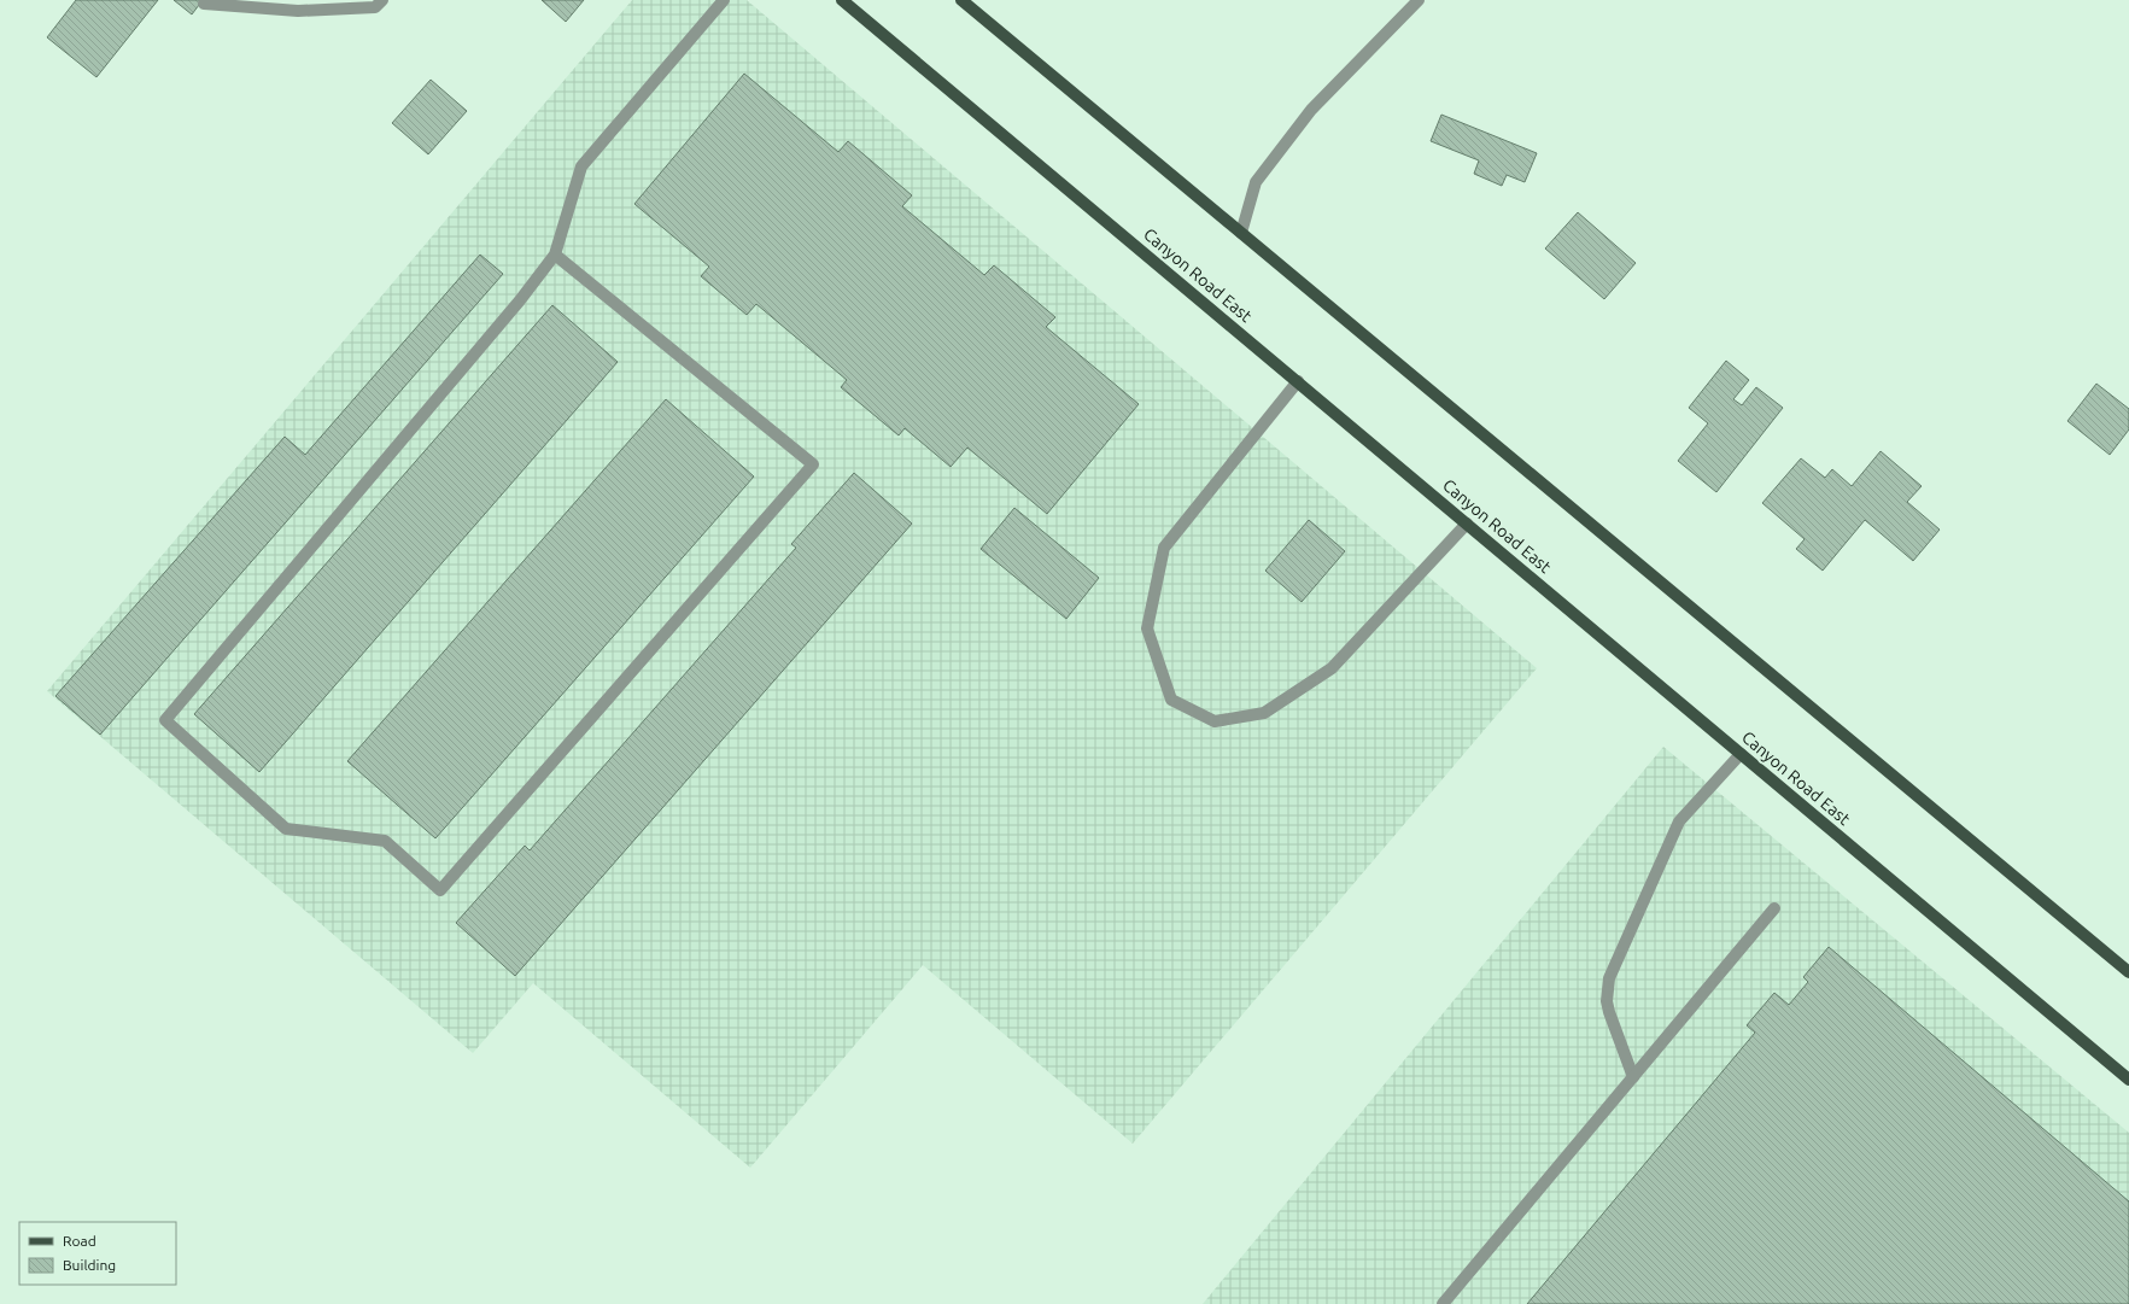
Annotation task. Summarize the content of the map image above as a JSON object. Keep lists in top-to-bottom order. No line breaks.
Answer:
{"streets":{"main road":["Canyon Road East"]},"legend":["Road","Building"]}
